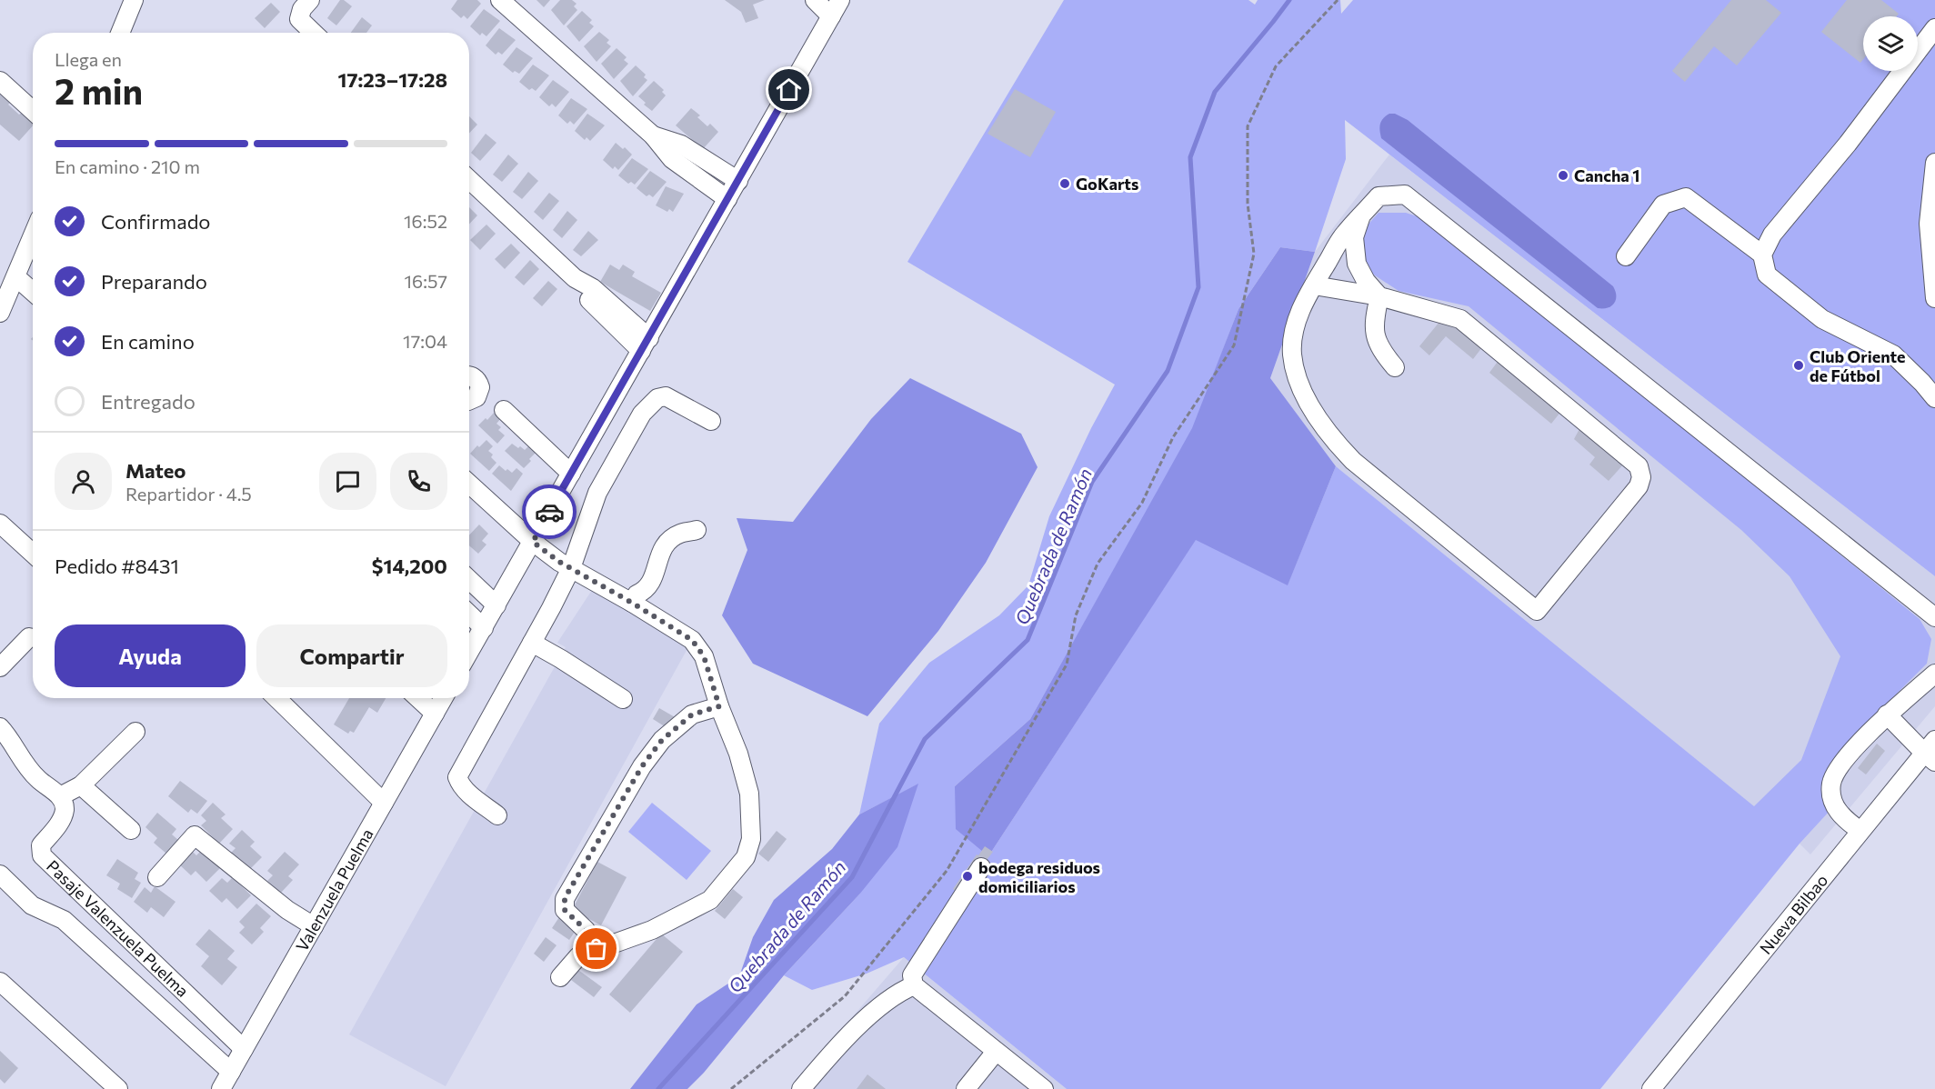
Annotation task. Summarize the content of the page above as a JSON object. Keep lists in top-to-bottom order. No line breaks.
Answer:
{"streets":{"street":["Valenzuela Puelma","Nueva Bilbao","Pasaje Valenzuela Puelma"]},"crossings":[["Valenzuela Puelma","Pasaje Valenzuela Puelma"]],"water":["Quebrada de Ramón"],"places":["Cancha 1","GoKarts","Club Oriente de Fútbol","bodega residuos domiciliarios"],"page":{"heading":["2 min","Llega en","17:23–17:28"],"panel":["Mateo","Repartidor · 4.5","Pedido #8431","$14,200"],"bar":"En camino · 210 m","list":[["Confirmado","16:52"],["Preparando","16:57"],["En camino","17:04"],"Entregado"],"buttons":["Ayuda","Compartir"]}}
